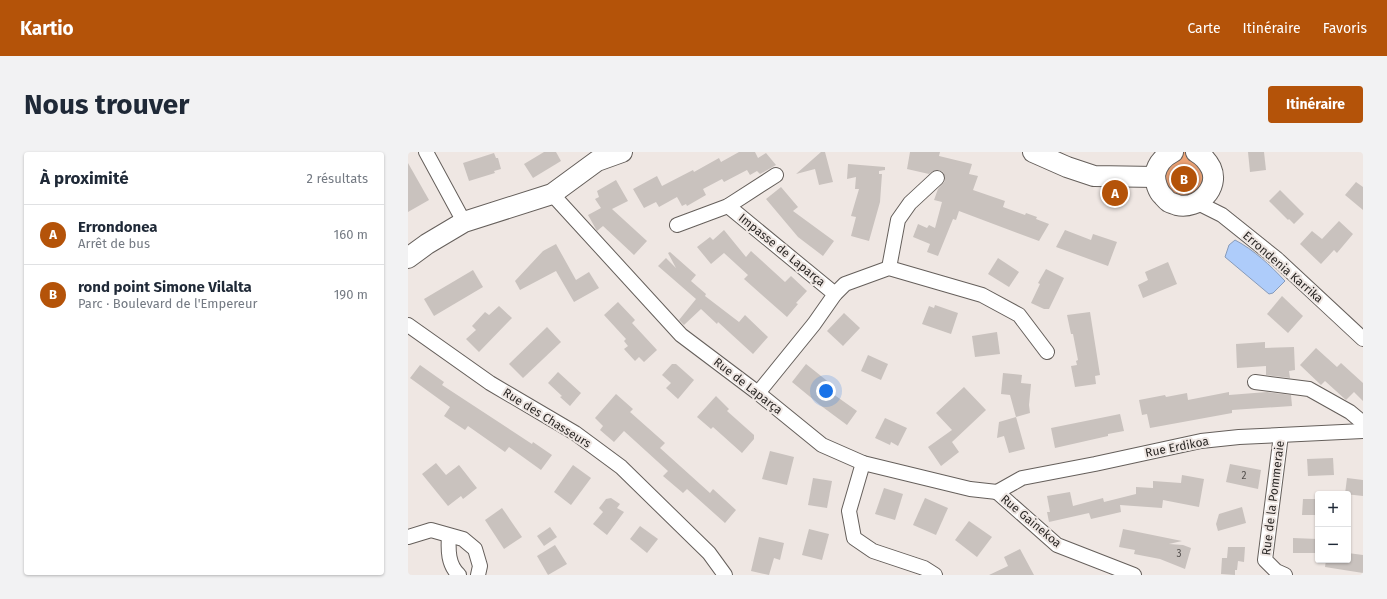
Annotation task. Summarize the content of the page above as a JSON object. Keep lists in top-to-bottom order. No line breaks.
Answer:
{"streets":{"street":["Impasse de Laparça","Errondenia Karrika","Rue de Laparça","Rue des Chasseurs","Rue Erdikoa","Rue de la Pommeraie","Rue Gainekoa"]},"crossings":[["Impasse de Laparça","Rue de Laparça"],["Rue de Laparça","Rue Erdikoa"],["Rue de Laparça","Rue Gainekoa"],["Rue Erdikoa","Rue de la Pommeraie"],["Rue Erdikoa","Rue Gainekoa"]],"house_numbers":["2","3"],"page":{"header":"Kartio","nav":["Carte","Itinéraire","Favoris"],"buttons":"Itinéraire","title":"Nous trouver","heading":["À proximité","2 résultats"],"pins":["B","A"],"list":[{"mark":"A","name":"Errondonea","note":"Arrêt de bus","value":"160 m"},{"mark":"B","name":"rond point Simone Vilalta","note":"Parc · Boulevard de l'Empereur","value":"190 m"}],"map_buttons":["+","−"]}}
